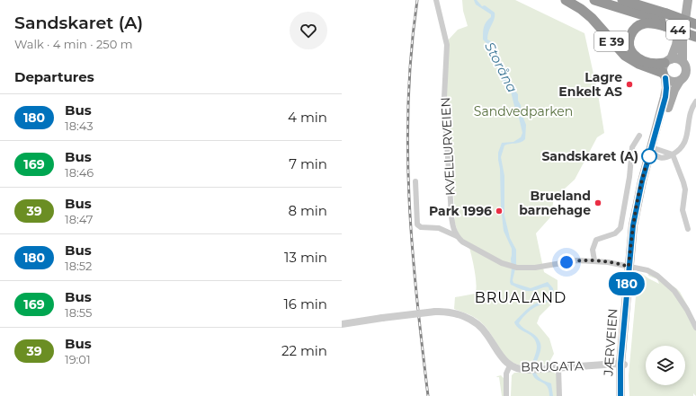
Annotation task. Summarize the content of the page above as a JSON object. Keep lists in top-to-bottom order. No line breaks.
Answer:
{"streets":{"highway":["E 39"],"main road":["44","JÆRVEIEN"],"street":["KVELLURVEIEN","BRUGATA"]},"crossings":[["44","E 39"],["44","JÆRVEIEN"],["E 39","JÆRVEIEN"],["JÆRVEIEN","BRUGATA"]],"districts":["BRUALAND"],"water":["Storåna"],"parks":["Sandvedparken"],"places":["Lagre Enkelt AS","Sandskaret (A)","Brueland barnehage","Park 1996"],"lines":["bus line 180"],"page":{"heading":[["Sandskaret (A)","Walk · 4 min · 250 m"],"Departures"],"on_map":"180","list":[{"mark":"180","name":"Bus","note":"18:43","value":"4 min"},{"mark":"169","name":"Bus","note":"18:46","value":"7 min"},{"mark":"39","name":"Bus","note":"18:47","value":"8 min"},{"mark":"180","name":"Bus","note":"18:52","value":"13 min"},{"mark":"169","name":"Bus","note":"18:55","value":"16 min"},{"mark":"39","name":"Bus","note":"19:01","value":"22 min"}]}}
